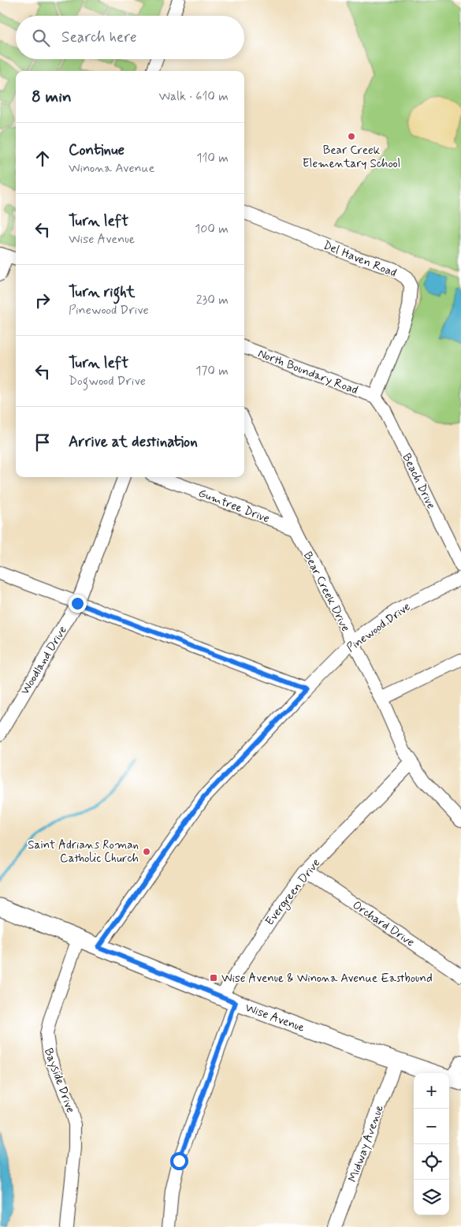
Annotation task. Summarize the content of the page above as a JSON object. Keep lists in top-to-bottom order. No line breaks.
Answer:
{"streets":{"main road":["Wise Avenue"],"street":["Del Haven Road","North Boundary Road","Beach Drive","Gumtree Drive","Bear Creek Drive","Pinewood Drive","Woodland Drive","Evergreen Drive","Orchard Drive","Bayside Drive","Midway Avenue"]},"crossings":[["Del Haven Road","North Boundary Road"],["Del Haven Road","Beach Drive"],["North Boundary Road","Beach Drive"],["Gumtree Drive","Bear Creek Drive"],["Bear Creek Drive","Pinewood Drive"],["Bear Creek Drive","Evergreen Drive"],["Pinewood Drive","Wise Avenue"],["Evergreen Drive","Orchard Drive"],["Evergreen Drive","Wise Avenue"],["Wise Avenue","Bayside Drive"],["Wise Avenue","Midway Avenue"]],"places":{"other":["Bear Creek Elementary School","Saint Adrians Roman Catholic Church"],"transit":["Wise Avenue & Winona Avenue Eastbound"]},"page":{"search":"Search here","heading":["8 min","Walk · 610 m"],"list":[["Continue","Winona Avenue","110 m"],["Turn left","Wise Avenue","100 m"],["Turn right","Pinewood Drive","230 m"],["Turn left","Dogwood Drive","170 m"],"Arrive at destination"],"map_buttons":["+","−"]}}
